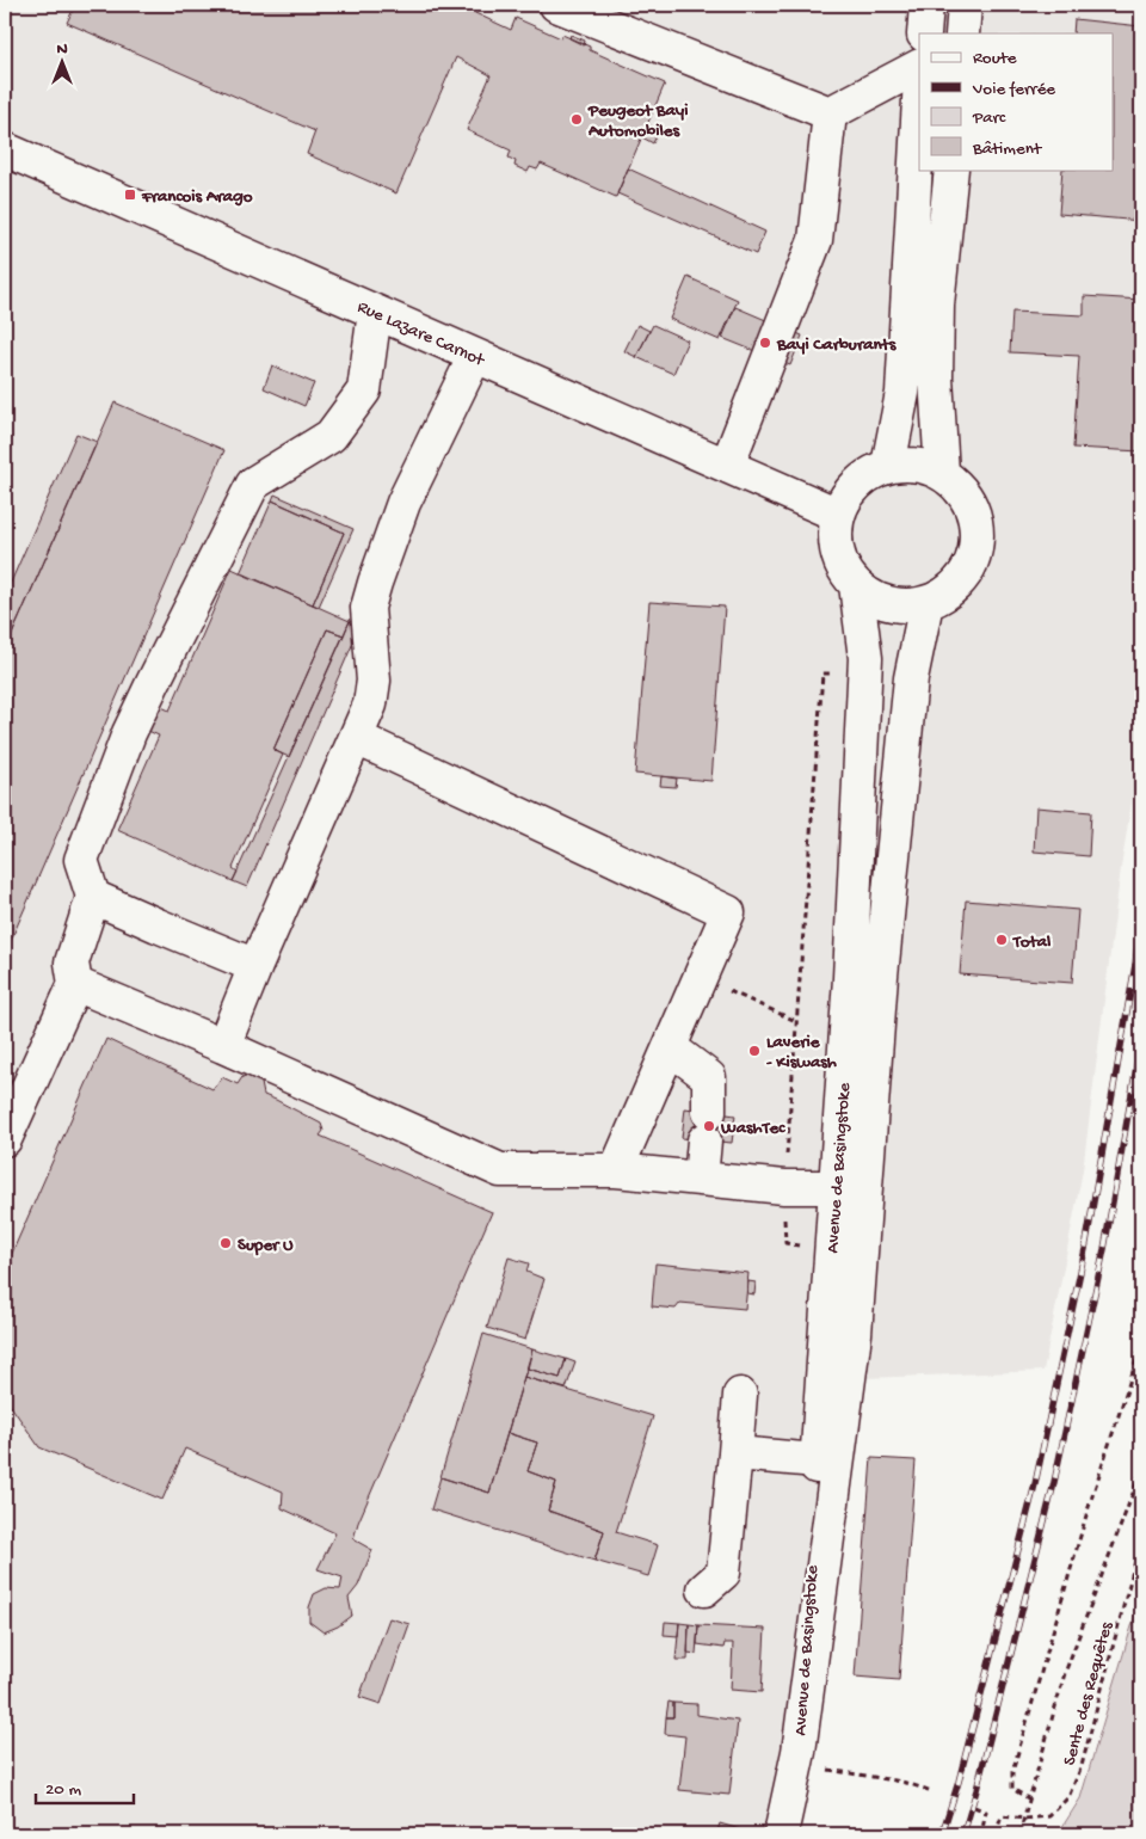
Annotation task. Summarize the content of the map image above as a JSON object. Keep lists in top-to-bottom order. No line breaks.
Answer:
{"streets":{"main road":["Rue Lazare Carnot","Avenue de Basingstoke"],"path":["Sente des Requêtes"]},"crossings":[["Rue Lazare Carnot","Avenue de Basingstoke"]],"places":{"other":["Peugeot Bayi Automobiles","Bayi Carburants","Total","Laverie - Kiswash","WashTec","Super U"],"transit":["Francois Arago"]},"legend":["Route","Voie ferrée","Parc","Bâtiment"],"scale_bar":"20 m","north":"top"}
